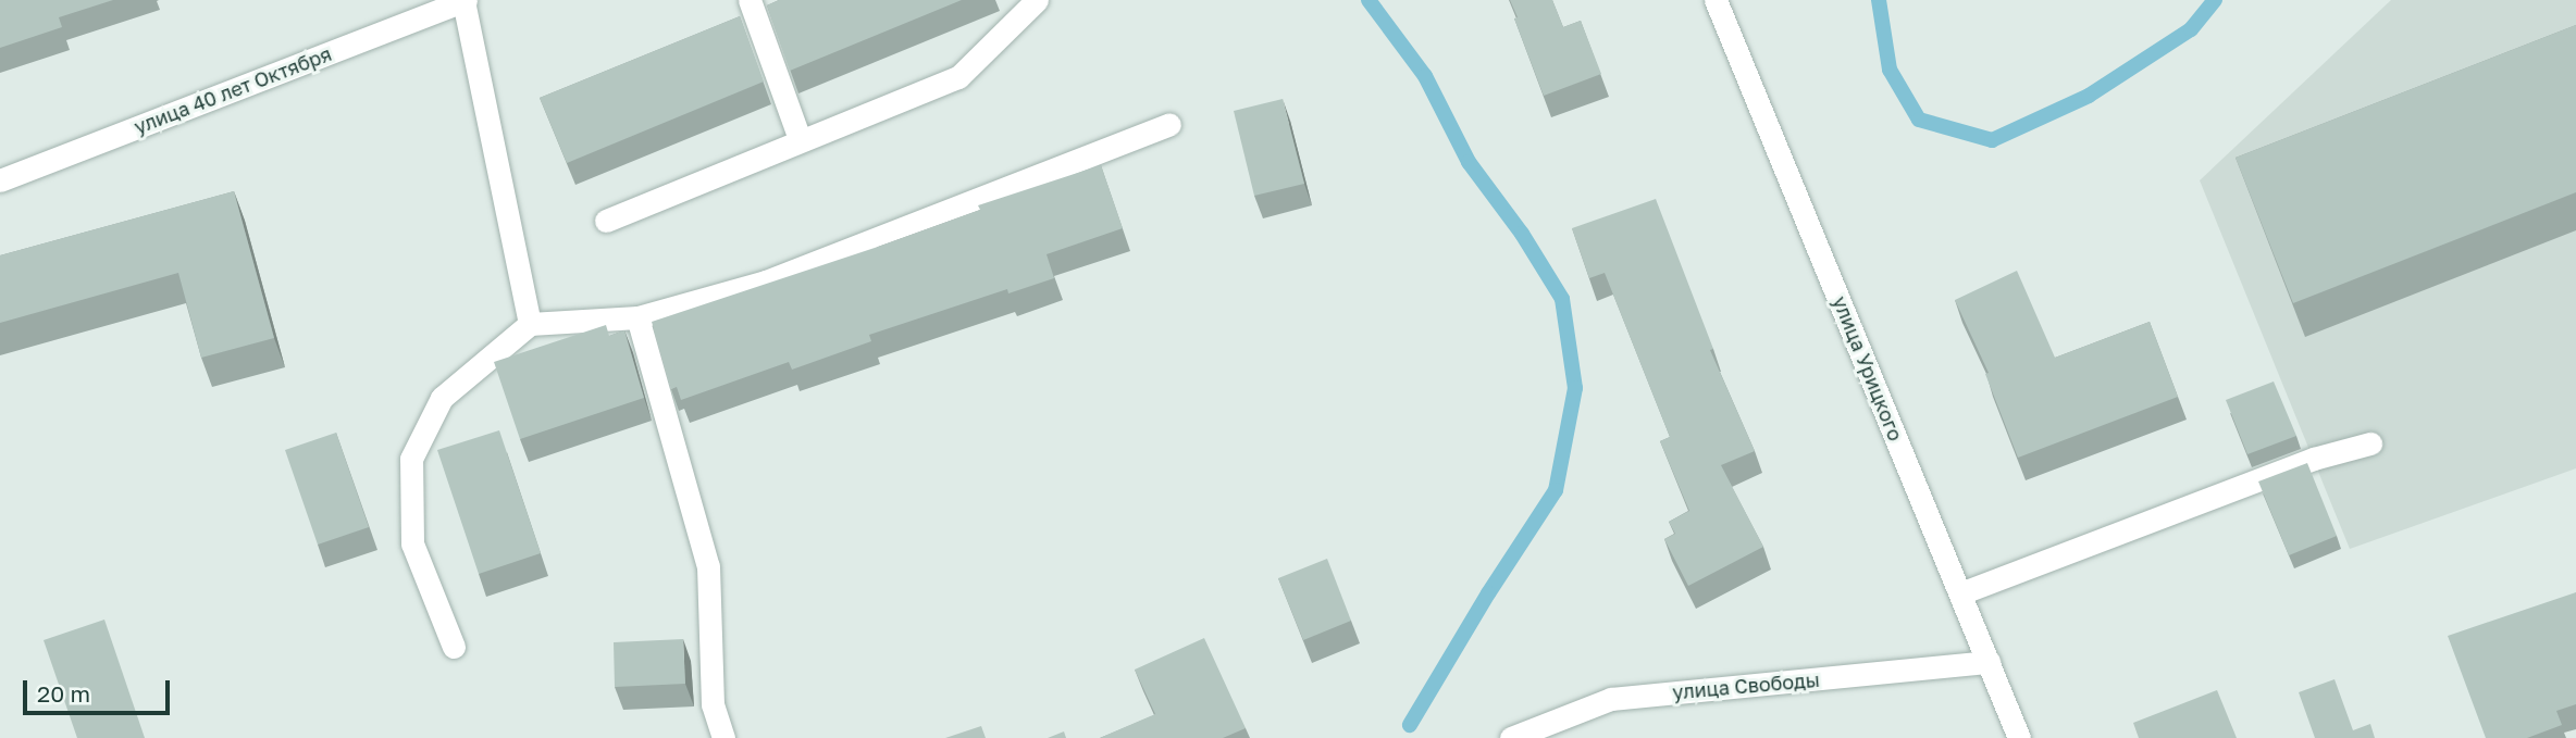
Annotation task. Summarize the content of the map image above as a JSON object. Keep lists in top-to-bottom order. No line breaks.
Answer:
{"streets":{"street":["улица 40 лет Октября","улица Урицкого","улица Свободы"]},"crossings":[["улица Урицкого","улица Свободы"]],"scale_bar":"20 m"}
